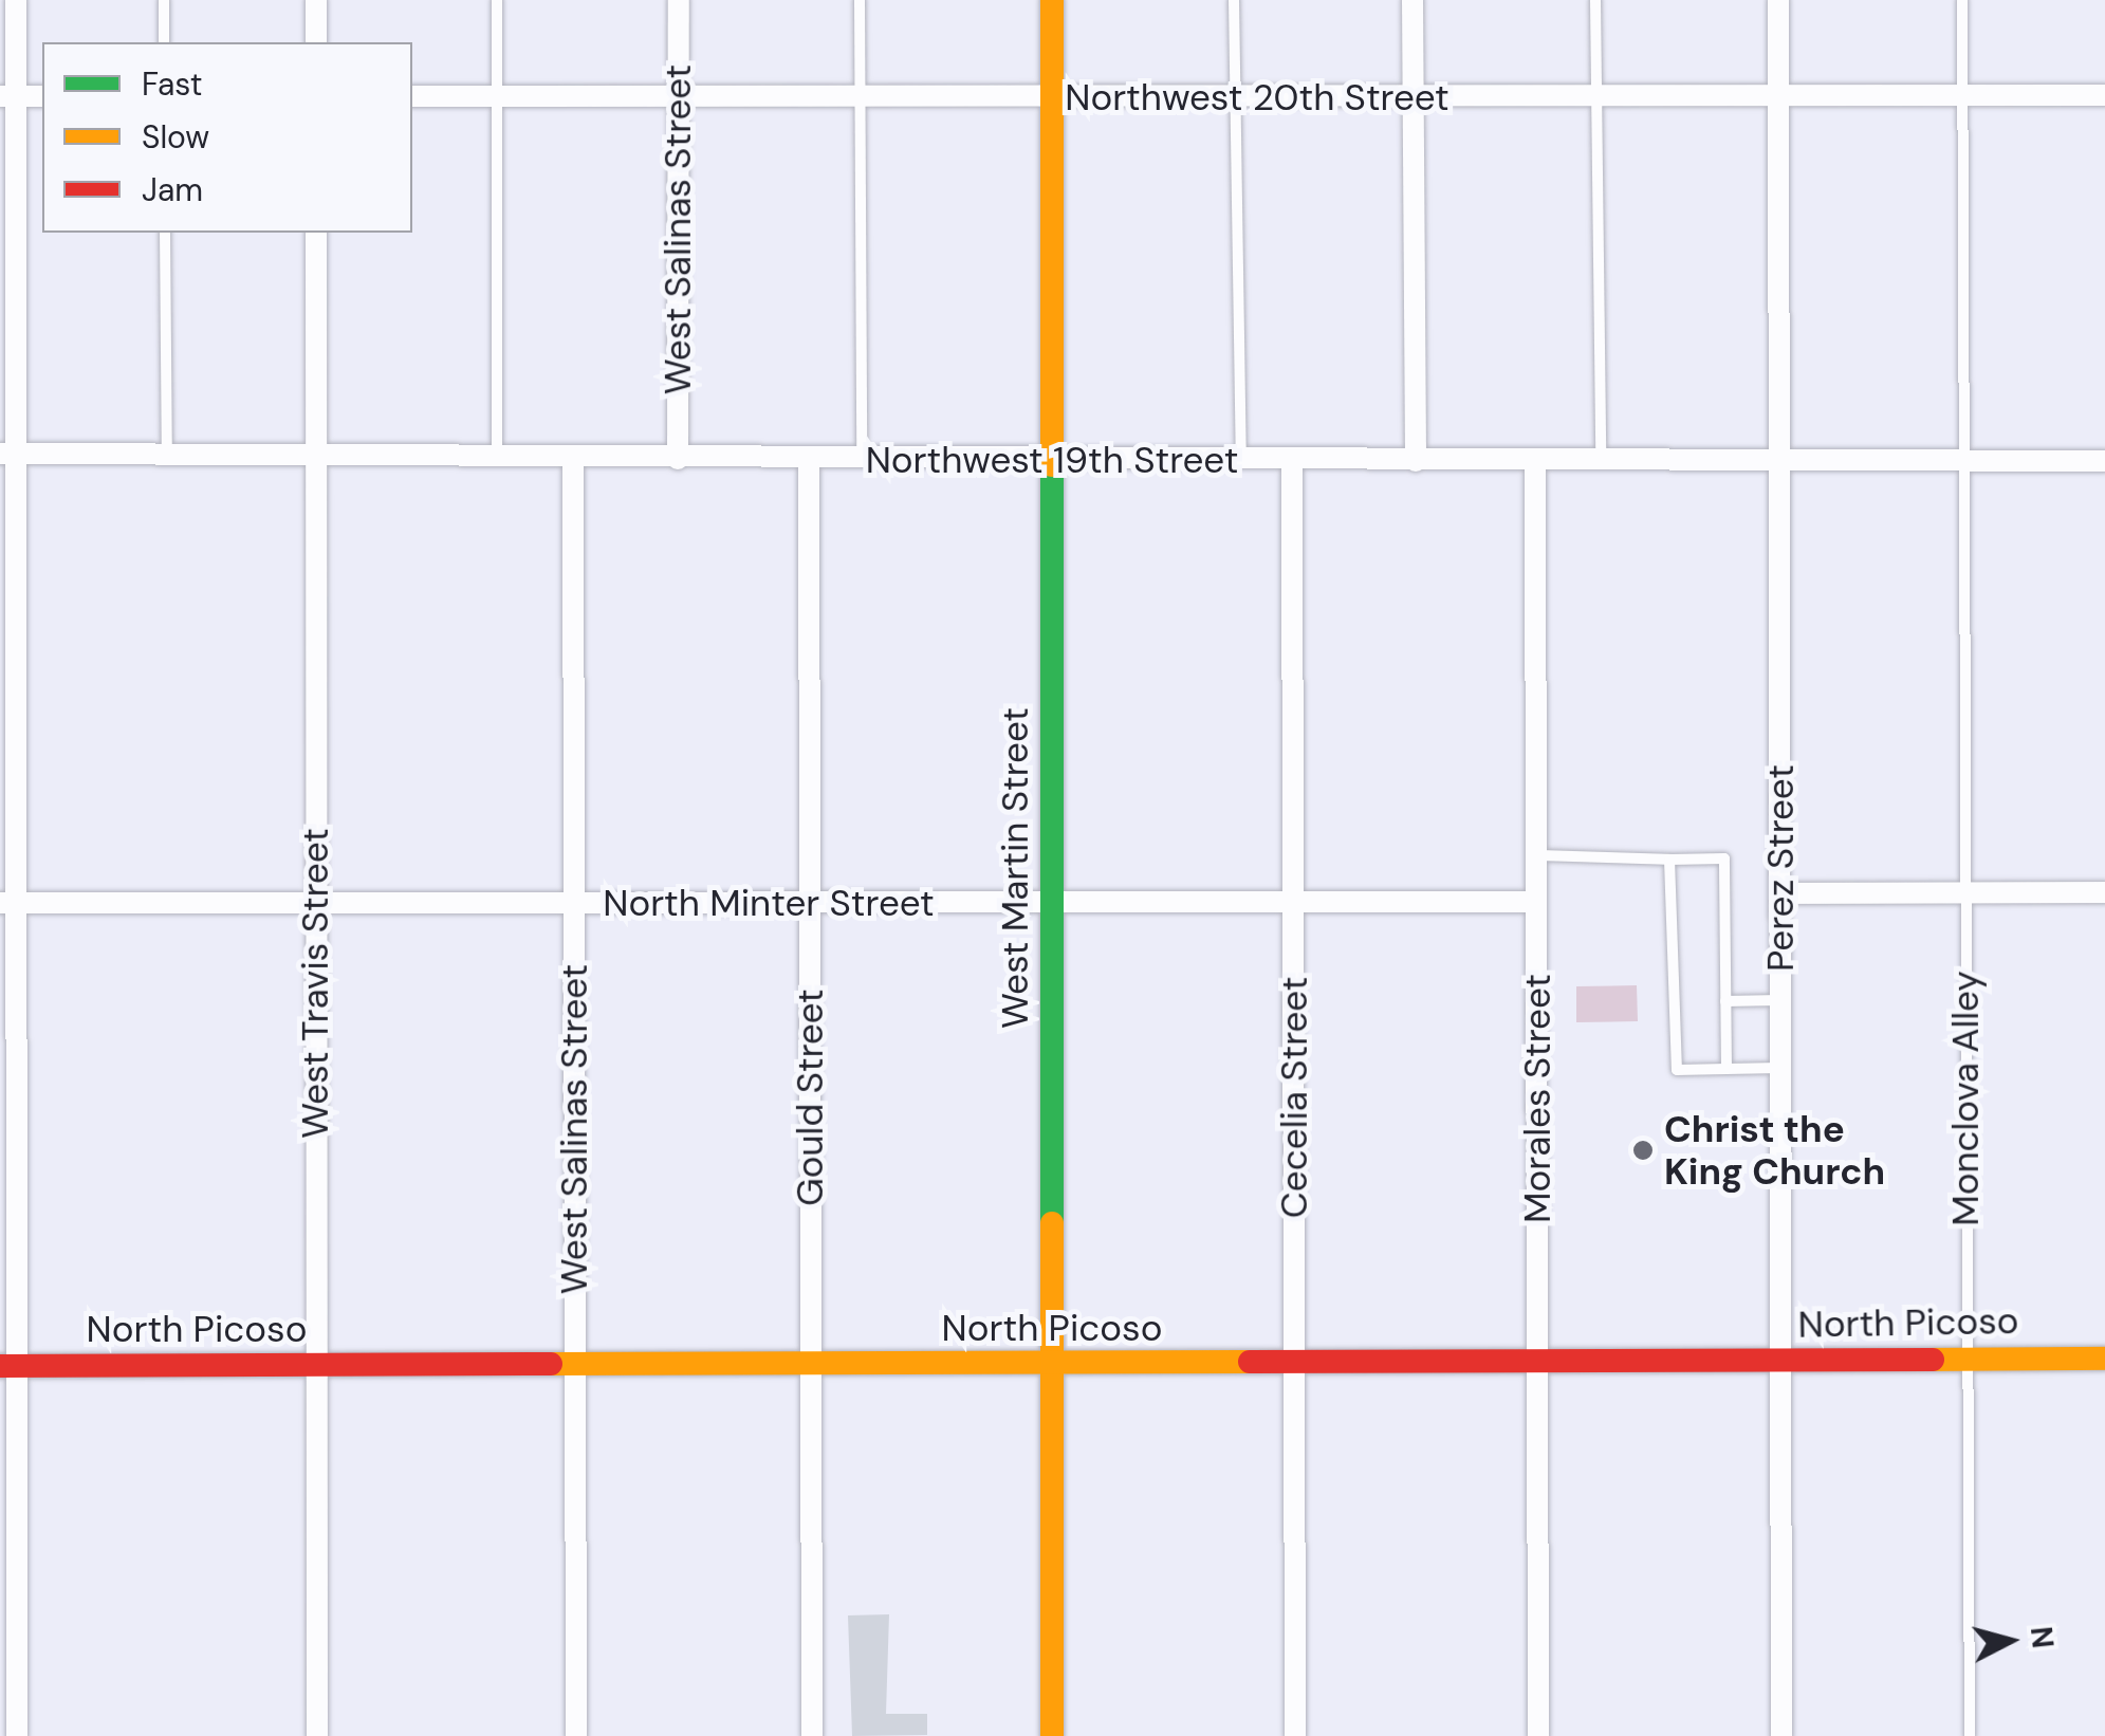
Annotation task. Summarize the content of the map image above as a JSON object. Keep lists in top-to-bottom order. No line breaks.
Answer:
{"streets":{"street":["Northwest 20th Street","West Salinas Street","Northwest 19th Street","West Martin Street","Perez Street","North Minter Street","West Travis Street","Gould Street","Cecelia Street","Morales Street","North Picoso"],"lane":["Monclova Alley"]},"crossings":[["Northwest 20th Street","West Salinas Street"],["Northwest 20th Street","West Martin Street"],["Northwest 20th Street","Perez Street"],["Northwest 20th Street","Monclova Alley"],["West Salinas Street","Northwest 19th Street"],["West Salinas Street","North Minter Street"],["West Salinas Street","North Picoso"],["Northwest 19th Street","West Martin Street"],["Northwest 19th Street","Perez Street"],["Northwest 19th Street","West Travis Street"],["Northwest 19th Street","Gould Street"],["Northwest 19th Street","Cecelia Street"],["Northwest 19th Street","Morales Street"],["Northwest 19th Street","Monclova Alley"],["West Martin Street","North Minter Street"],["West Martin Street","North Picoso"],["Perez Street","North Picoso"],["North Minter Street","West Travis Street"],["North Minter Street","Gould Street"],["North Minter Street","Cecelia Street"],["North Minter Street","Morales Street"],["West Travis Street","North Picoso"],["Gould Street","North Picoso"],["Cecelia Street","North Picoso"],["Morales Street","North Picoso"],["Monclova Alley","North Picoso"]],"places":["Christ the King Church"],"legend":["Fast","Slow","Jam"],"north":"right"}
